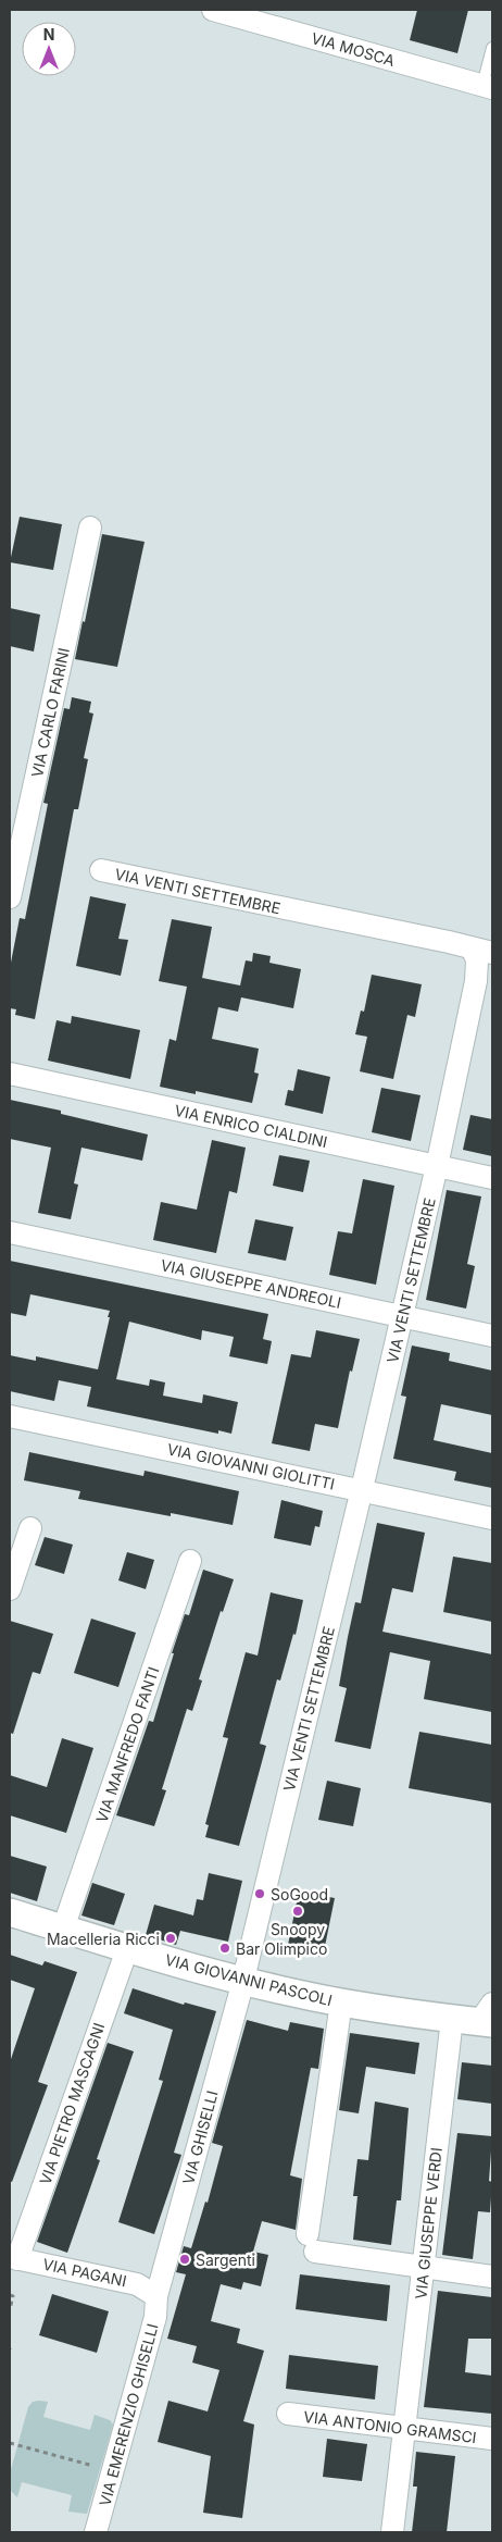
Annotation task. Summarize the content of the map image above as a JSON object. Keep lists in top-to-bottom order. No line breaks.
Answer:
{"streets":{"street":["VIA MOSCA","VIA CARLO FARINI","VIA VENTI SETTEMBRE","VIA ENRICO CIALDINI","VIA GIUSEPPE ANDREOLI","VIA GIOVANNI GIOLITTI","VIA MANFREDO FANTI","VIA GIOVANNI PASCOLI","VIA PIETRO MASCAGNI","VIA GHISELLI","VIA GIUSEPPE VERDI","VIA PAGANI","VIA EMERENZIO GHISELLI","VIA ANTONIO GRAMSCI"]},"crossings":[["VIA VENTI SETTEMBRE","VIA ENRICO CIALDINI"],["VIA VENTI SETTEMBRE","VIA GIUSEPPE ANDREOLI"],["VIA VENTI SETTEMBRE","VIA GIOVANNI GIOLITTI"],["VIA VENTI SETTEMBRE","VIA GIOVANNI PASCOLI"],["VIA VENTI SETTEMBRE","VIA GHISELLI"],["VIA MANFREDO FANTI","VIA GIOVANNI PASCOLI"],["VIA GIOVANNI PASCOLI","VIA PIETRO MASCAGNI"],["VIA GIOVANNI PASCOLI","VIA GHISELLI"],["VIA GIOVANNI PASCOLI","VIA GIUSEPPE VERDI"],["VIA PIETRO MASCAGNI","VIA PAGANI"],["VIA GHISELLI","VIA PAGANI"],["VIA GHISELLI","VIA EMERENZIO GHISELLI"],["VIA GIUSEPPE VERDI","VIA ANTONIO GRAMSCI"],["VIA PAGANI","VIA EMERENZIO GHISELLI"]],"places":["SoGood","Snoopy","Macelleria Ricci","Bar Olimpico","Sargenti"],"north":"top"}
